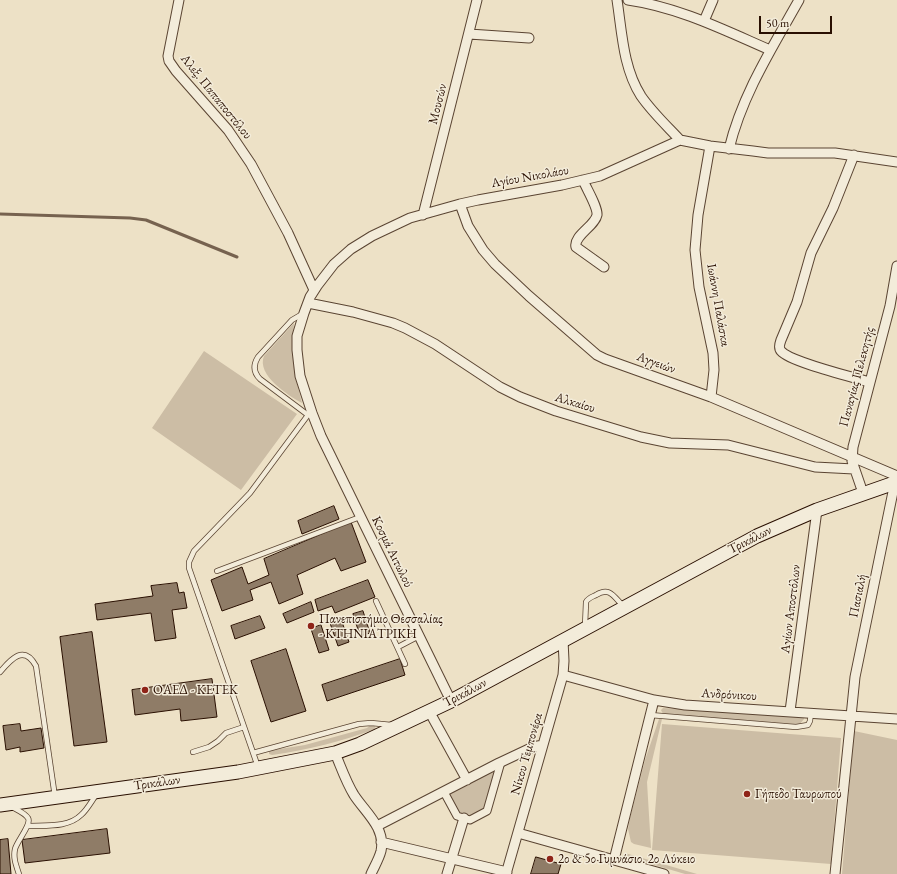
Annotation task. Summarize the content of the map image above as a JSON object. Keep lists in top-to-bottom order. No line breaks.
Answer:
{"streets":{"main road":["Τρικάλων"],"street":["Αλεξ. Παπαποστόλου","Μουσών","Αγίου Νικολάου","Ιωάννη Παλάσκα","Αγγειών","Παναγίας Πελεκητής","Αλκαίου","Κοσμά Αιτωλού","Πασιαλή","Αγίων Αποστόλων","Ανδρόνικου","Νίκου Τεμπονέρα"]},"crossings":[["Αλεξ. Παπαποστόλου","Αγίου Νικολάου"],["Μουσών","Αγίου Νικολάου"],["Αγίου Νικολάου","Αγγειών"],["Αγίου Νικολάου","Αλκαίου"],["Αγίου Νικολάου","Κοσμά Αιτωλού"],["Ιωάννη Παλάσκα","Αγγειών"],["Αγγειών","Παναγίας Πελεκητής"],["Αγγειών","Τρικάλων"],["Αγγειών","Πασιαλή"],["Παναγίας Πελεκητής","Αλκαίου"],["Παναγίας Πελεκητής","Τρικάλων"],["Τρικάλων","Κοσμά Αιτωλού"],["Τρικάλων","Πασιαλή"],["Τρικάλων","Αγίων Αποστόλων"],["Τρικάλων","Νίκου Τεμπονέρα"],["Πασιαλή","Ανδρόνικου"],["Αγίων Αποστόλων","Ανδρόνικου"],["Ανδρόνικου","Νίκου Τεμπονέρα"]],"places":["Πανεπιστήμιο Θεσσαλίας - ΚΤΗΝΙΑΤΡΙΚΗ","ΟΑΕΔ - ΚΕΤΕΚ","Γήπεδο Ταυρωπού","2ο & 5ο Γυμνάσιο. 2ο Λύκειο"],"scale_bar":"50 m"}
